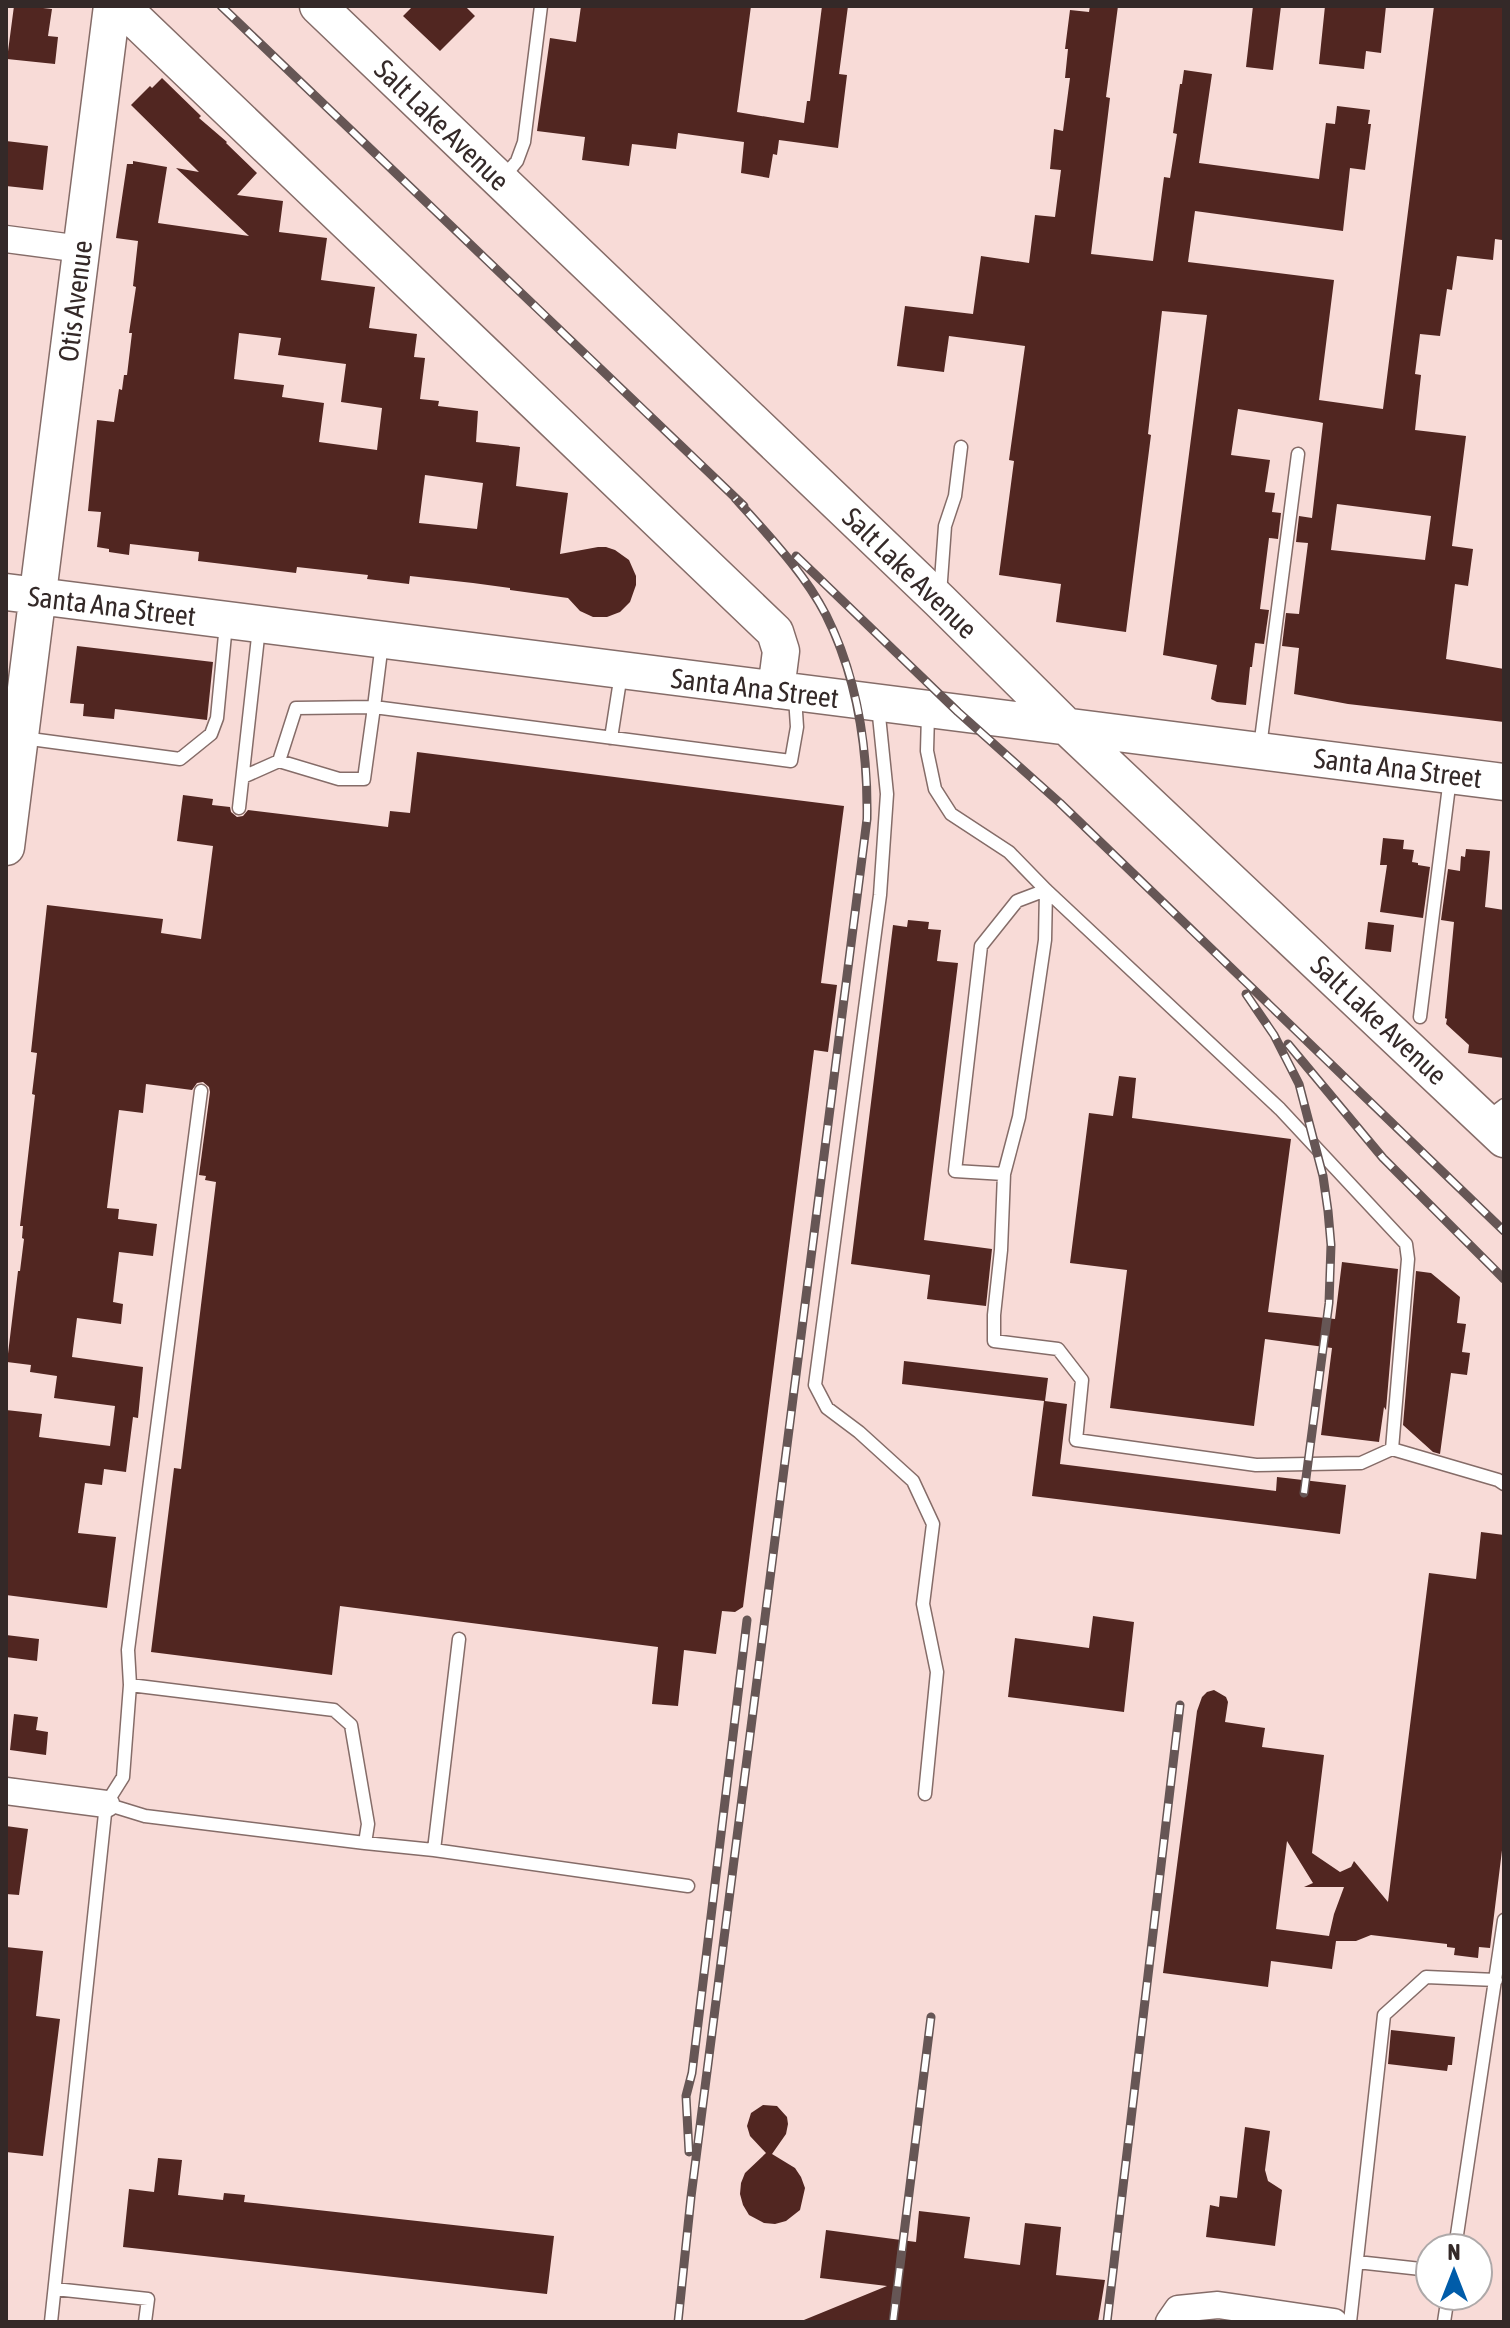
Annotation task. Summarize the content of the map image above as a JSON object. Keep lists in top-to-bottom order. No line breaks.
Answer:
{"streets":{"street":["Salt Lake Avenue","Otis Avenue","Santa Ana Street"]},"crossings":[["Salt Lake Avenue","Santa Ana Street"],["Otis Avenue","Santa Ana Street"]],"north":"top"}
